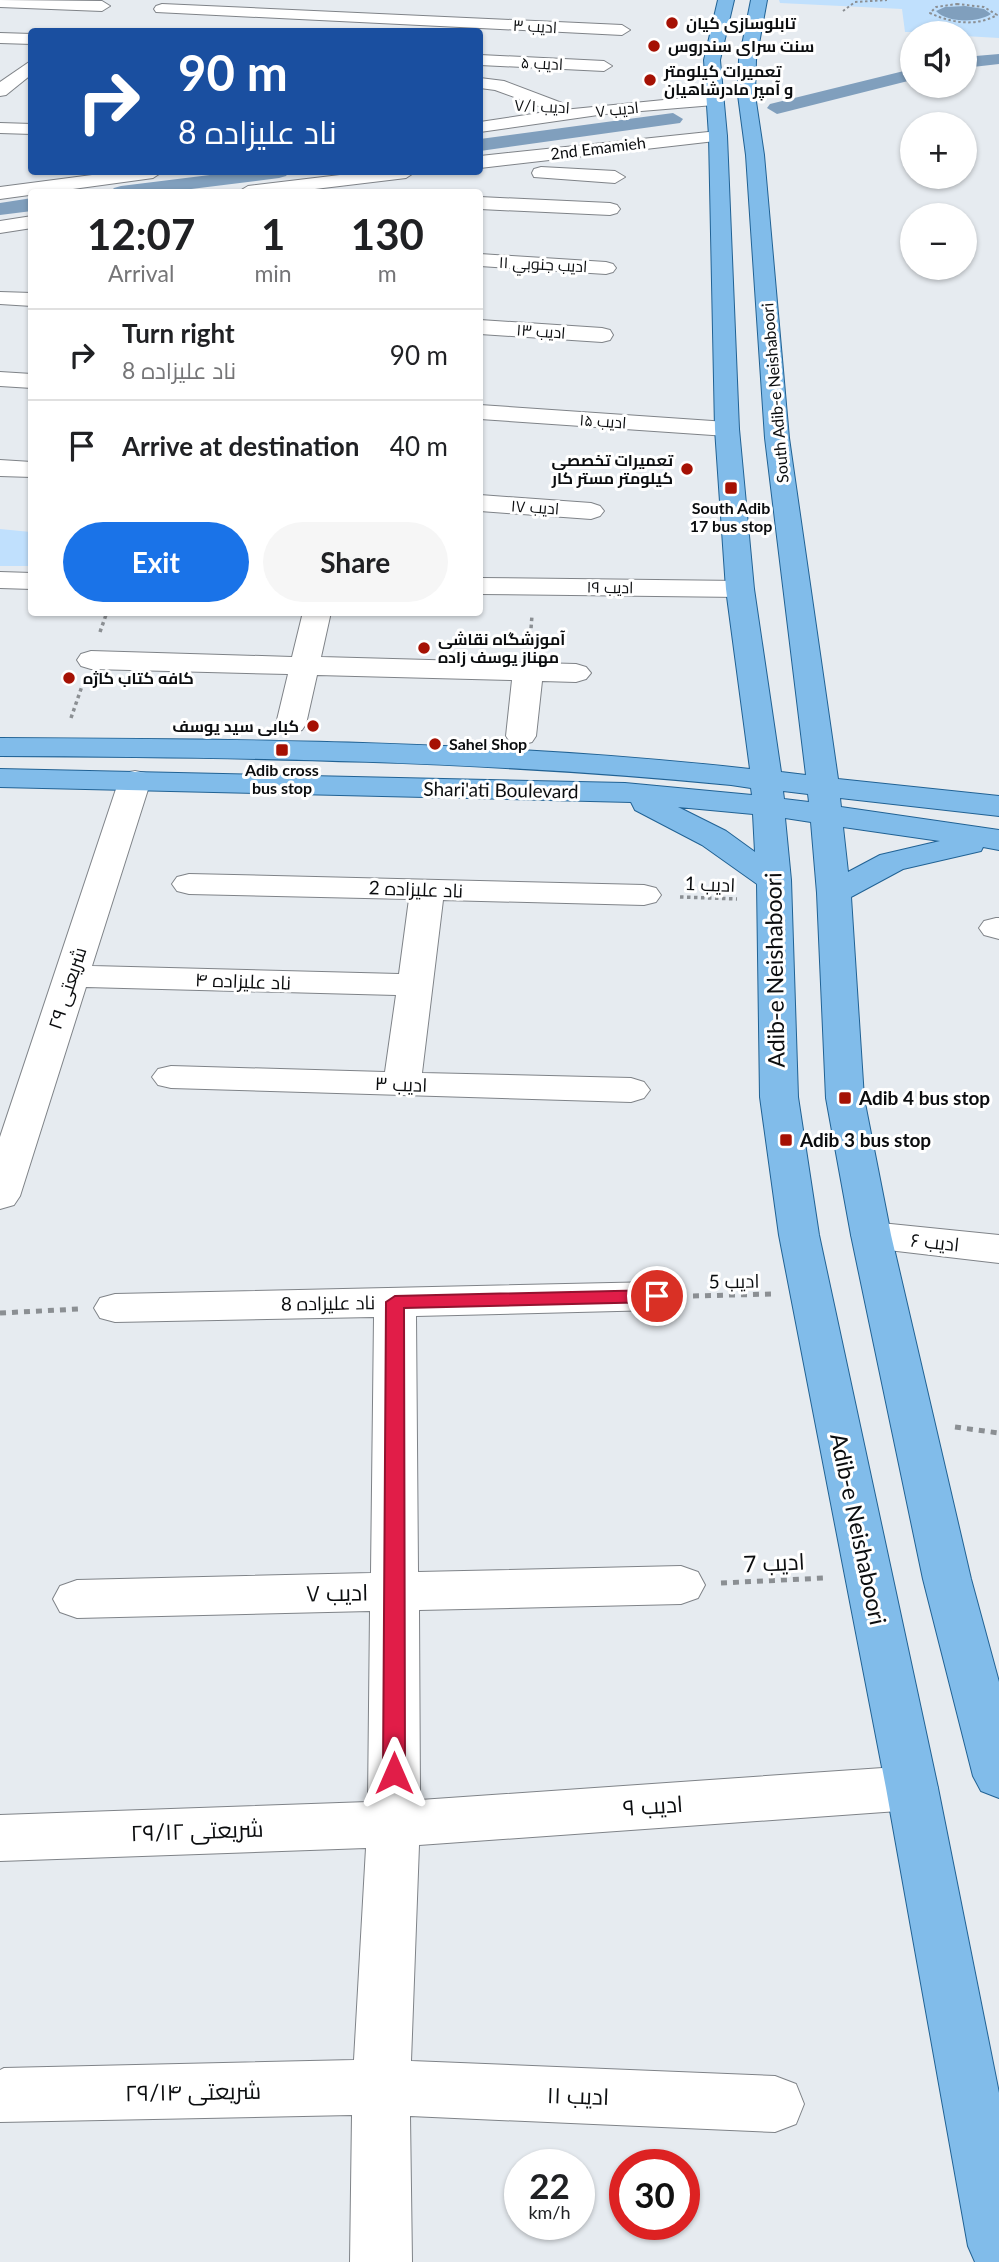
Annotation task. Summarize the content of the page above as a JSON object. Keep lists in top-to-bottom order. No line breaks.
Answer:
{"streets":{"main road":["South Adib-e Neishaboori","Shari'ati Boulevard","Adib-e Neishaboori"],"street":["ادیب ۳","ادیب ۵","ادیب ۷/۱","ادیب ۷","2nd Emamieh","ادیب جنوبي ١١","ادیب ۱۳","ادیب ۱۵","ادیب ۱۷","ادیب ۱۹","ناد علیزاده 2","ناد علیزاده ۴","شریعتی ۲۹","ادیب ۶","ناد علیزاده 8","ادیب ۹","شریعتی ۲۹/۱۲","شریعتی ۲۹/۱۴","ادیب ۱۱"],"path":["ادیب 1","ادیب 5","ادیب 7"]},"crossings":[["ادیب ۷/۱","ادیب ۷"],["ادیب ۷","ادیب 7"],["South Adib-e Neishaboori","Shari'ati Boulevard"],["Shari'ati Boulevard","Adib-e Neishaboori"],["Shari'ati Boulevard","شریعتی ۲۹"],["ادیب 1","ناد علیزاده 2"],["ادیب 1","Adib-e Neishaboori"],["Adib-e Neishaboori","ادیب 5"],["Adib-e Neishaboori","ادیب 7"],["Adib-e Neishaboori","ادیب ۹"],["ناد علیزاده ۴","شریعتی ۲۹"],["ادیب 5","ناد علیزاده 8"],["ادیب ۹","شریعتی ۲۹/۱۲"],["شریعتی ۲۹/۱۴","ادیب ۱۱"]],"places":{"other":["تابلوسازی کیان","سنت سرای سندروس","تعمیرات کیلومتر و آمپر مادرشاهیان","تعمیرات تخصصی کیلومتر مستر کار","آموزشگاه نقاشی مهناز یوسف زاده","کافه کتاب کاژه","کبابی سید یوسف","Sahel Shop"],"transit":["South Adib 17 bus stop","Adib cross bus stop","Adib 4 bus stop","Adib 3 bus stop"]},"page":{"map_buttons":["+","−"],"turn":["90 m","ناد علیزاده 8"],"eta":["12:07","Arrival","1","min","130","m"],"list":[{"name":"Turn right","note":"ناد علیزاده 8","value":"90 m"},{"name":"Arrive at destination","value":"40 m"}],"buttons":["Exit","Share"],"speed":"22 km/h","limit":"30"}}
